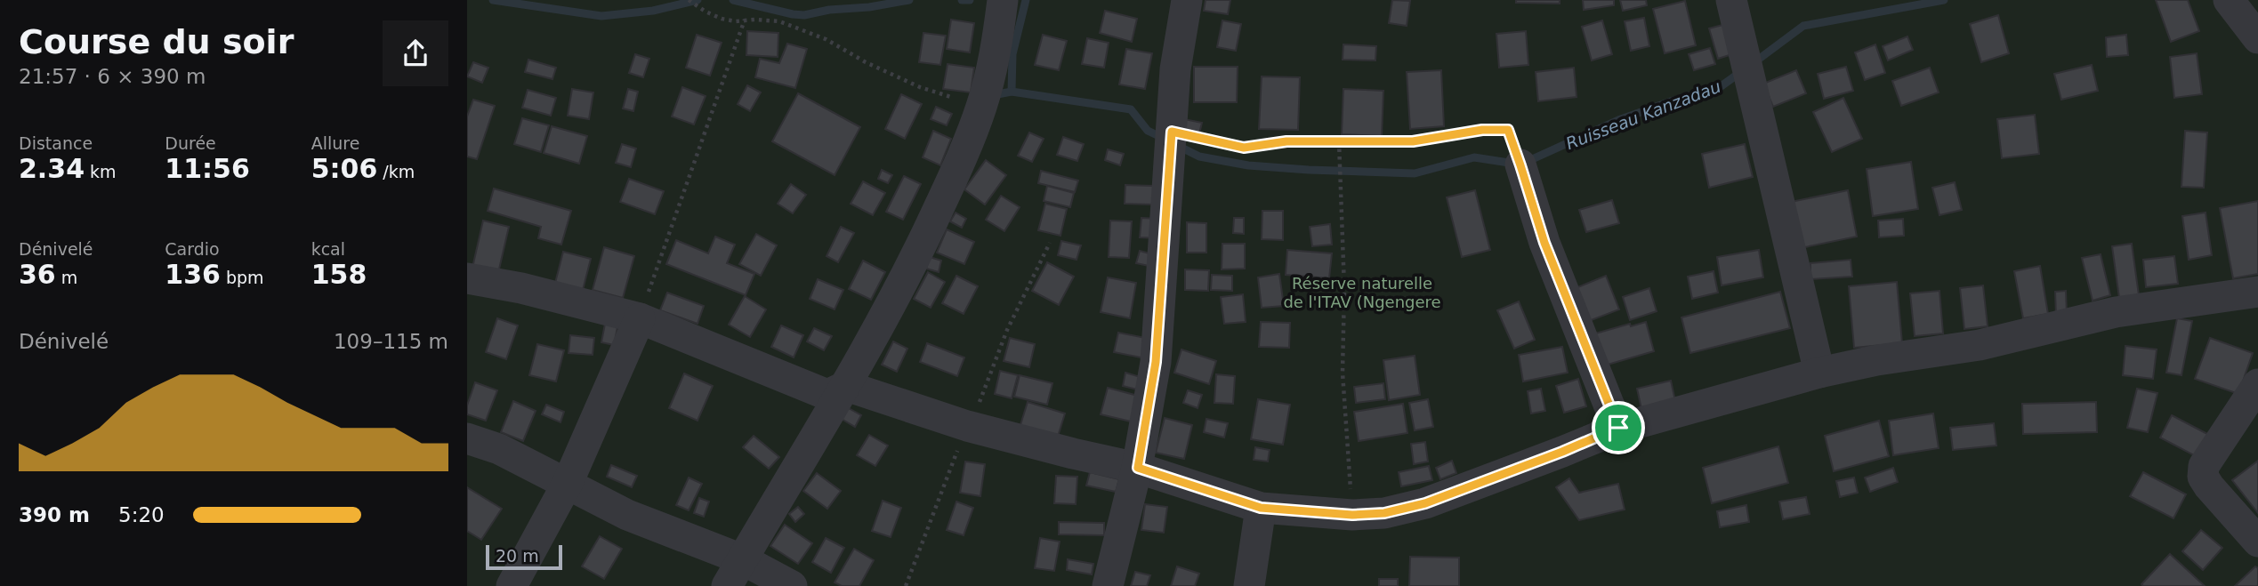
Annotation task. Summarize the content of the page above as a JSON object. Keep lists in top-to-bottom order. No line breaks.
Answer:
{"water":["Ruisseau Kanzadau"],"parks":["Réserve naturelle de l'ITAV (Ngengere"],"scale_bar":"20 m","page":{"heading":["Course du soir","21:57 · 6 × 390 m"],"stats":[["Distance","2.34 km"],["Durée","11:56"],["Allure","5:06 /km"],["Dénivelé","36 m"],["Cardio","136 bpm"],["kcal","158"]],"chart":["Dénivelé","109–115 m"],"list":[{"name":"390 m","note":"5:20"}],"scale":"20 m"}}
